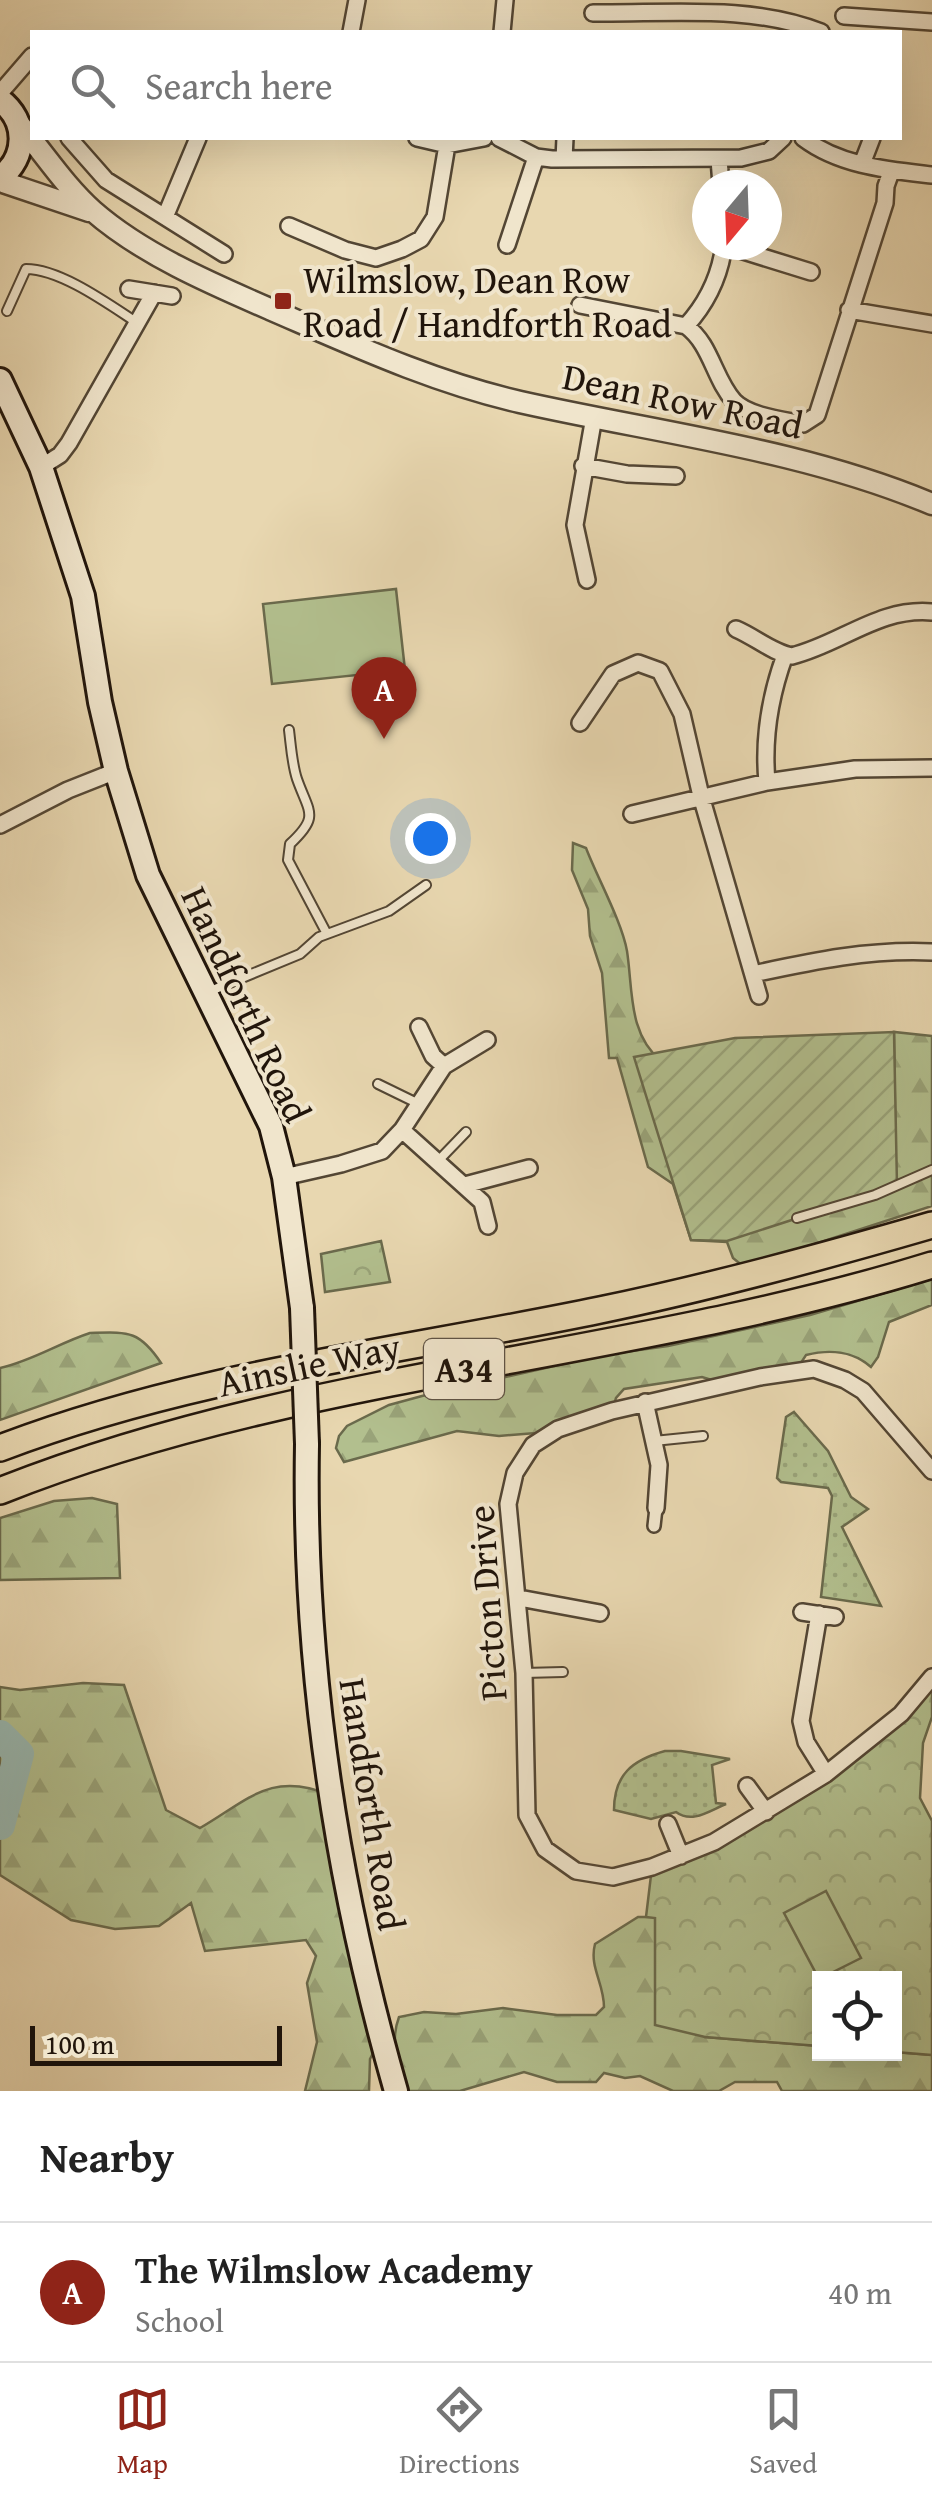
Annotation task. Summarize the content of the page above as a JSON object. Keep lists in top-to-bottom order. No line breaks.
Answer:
{"streets":{"highway":["Ainslie Way","A34"],"main road":["Handforth Road"],"street":["Dean Row Road","Picton Drive"]},"places":{"transit":["Wilmslow, Dean Row Road / Handforth Road"]},"scale_bar":"100 m","north":"bottom","page":{"search":"Search here","pins":"A","scale":"100 m","heading":"Nearby","list":[{"mark":"A","name":"The Wilmslow Academy","note":"School","value":"40 m"}],"nav":["Map","Directions","Saved"]}}
